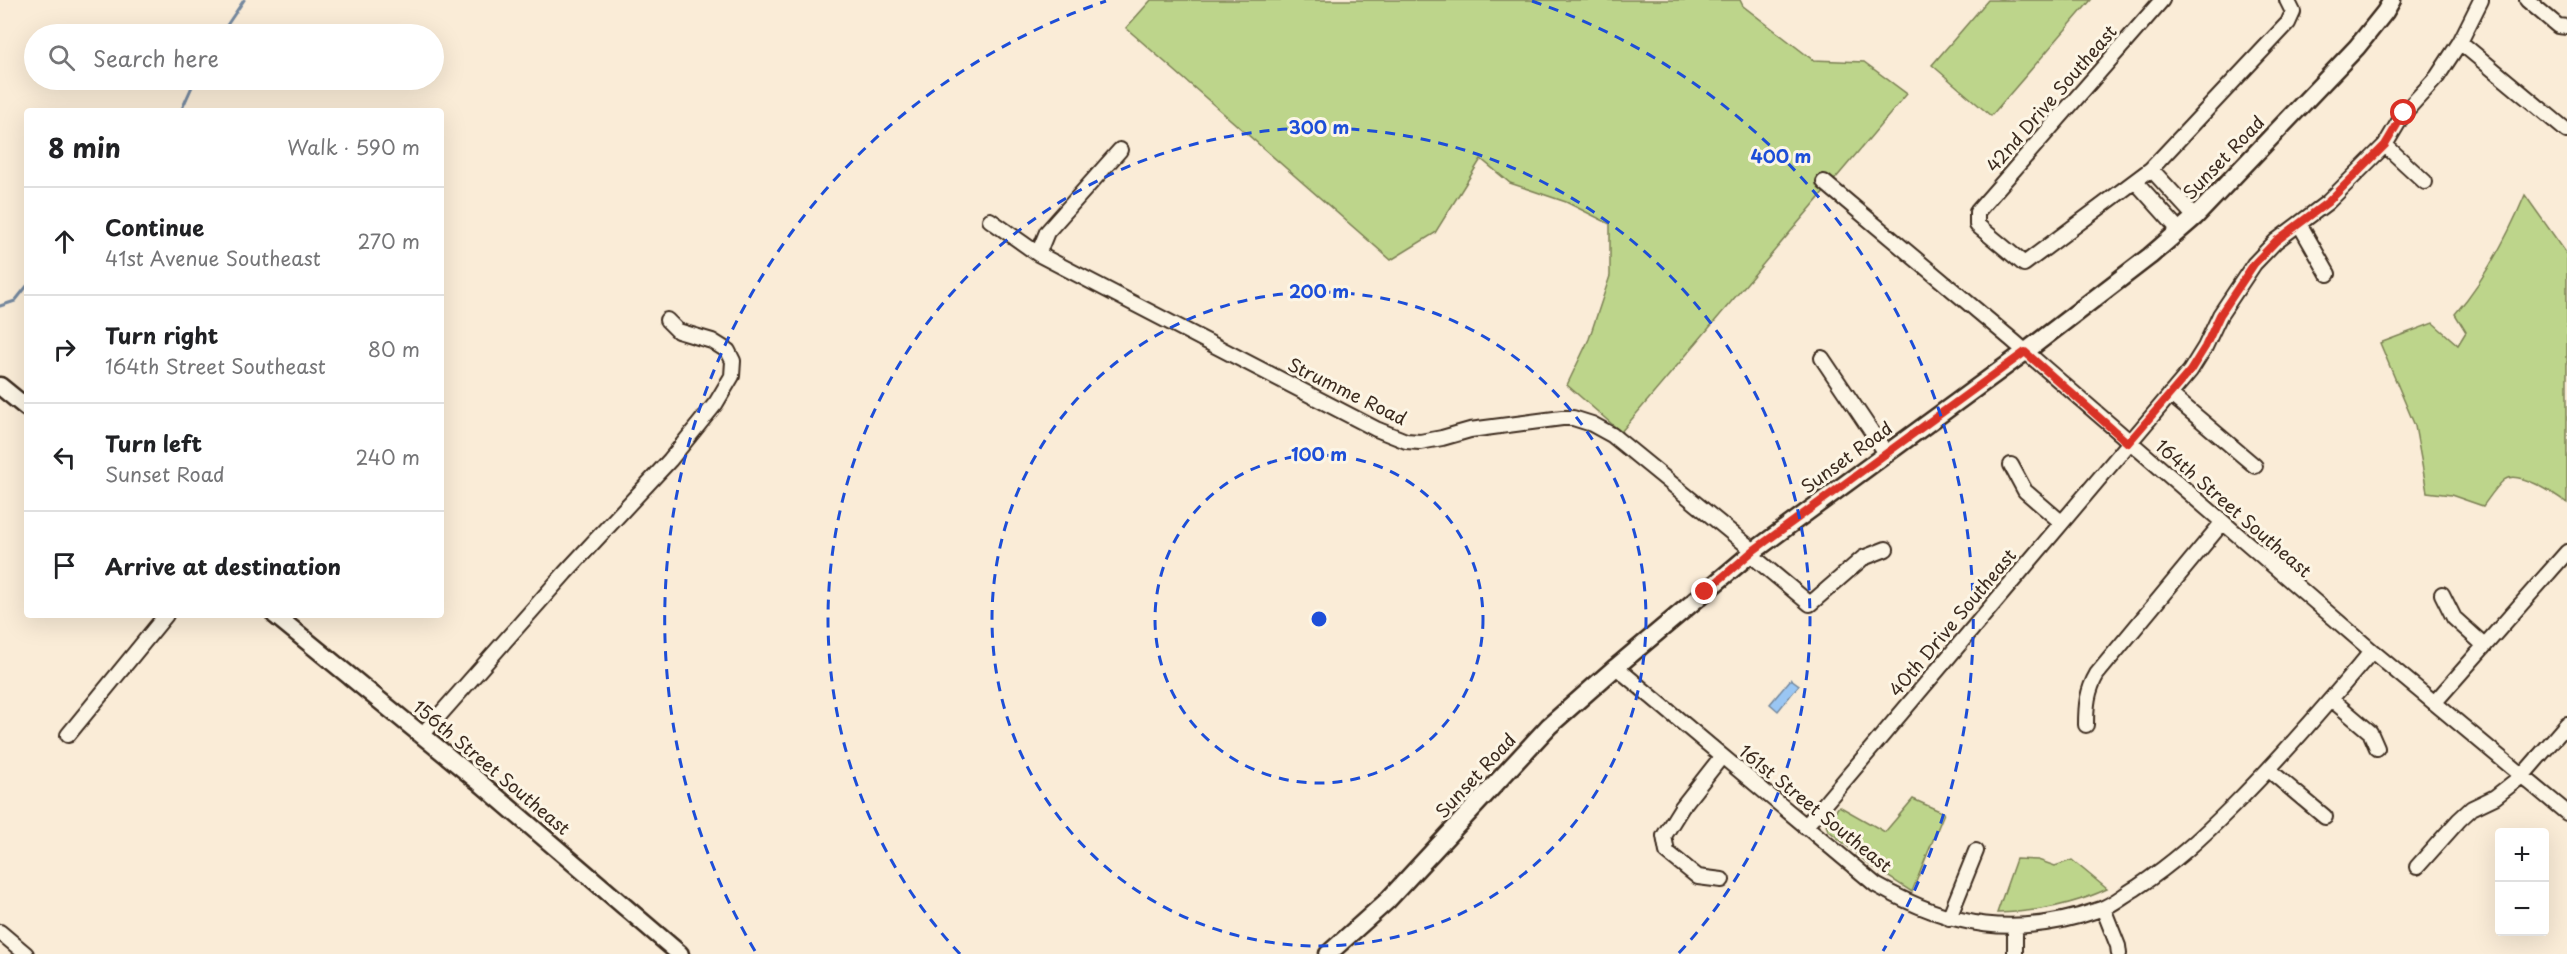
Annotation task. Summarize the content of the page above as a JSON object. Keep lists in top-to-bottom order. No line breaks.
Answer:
{"streets":{"street":["42nd Drive Southeast","Sunset Road","Strumme Road","164th Street Southeast","40th Drive Southeast","156th Street Southeast","161st Street Southeast"]},"crossings":[["Sunset Road","Strumme Road"],["Sunset Road","164th Street Southeast"],["Sunset Road","161st Street Southeast"],["164th Street Southeast","40th Drive Southeast"],["164th Street Southeast","161st Street Southeast"],["40th Drive Southeast","161st Street Southeast"]],"page":{"search":"Search here","heading":["8 min","Walk · 590 m"],"list":[["Continue","41st Avenue Southeast","270 m"],["Turn right","164th Street Southeast","80 m"],["Turn left","Sunset Road","240 m"],"Arrive at destination"],"map_buttons":["+","−"]},"rings":["300 m","400 m","200 m","100 m"]}
